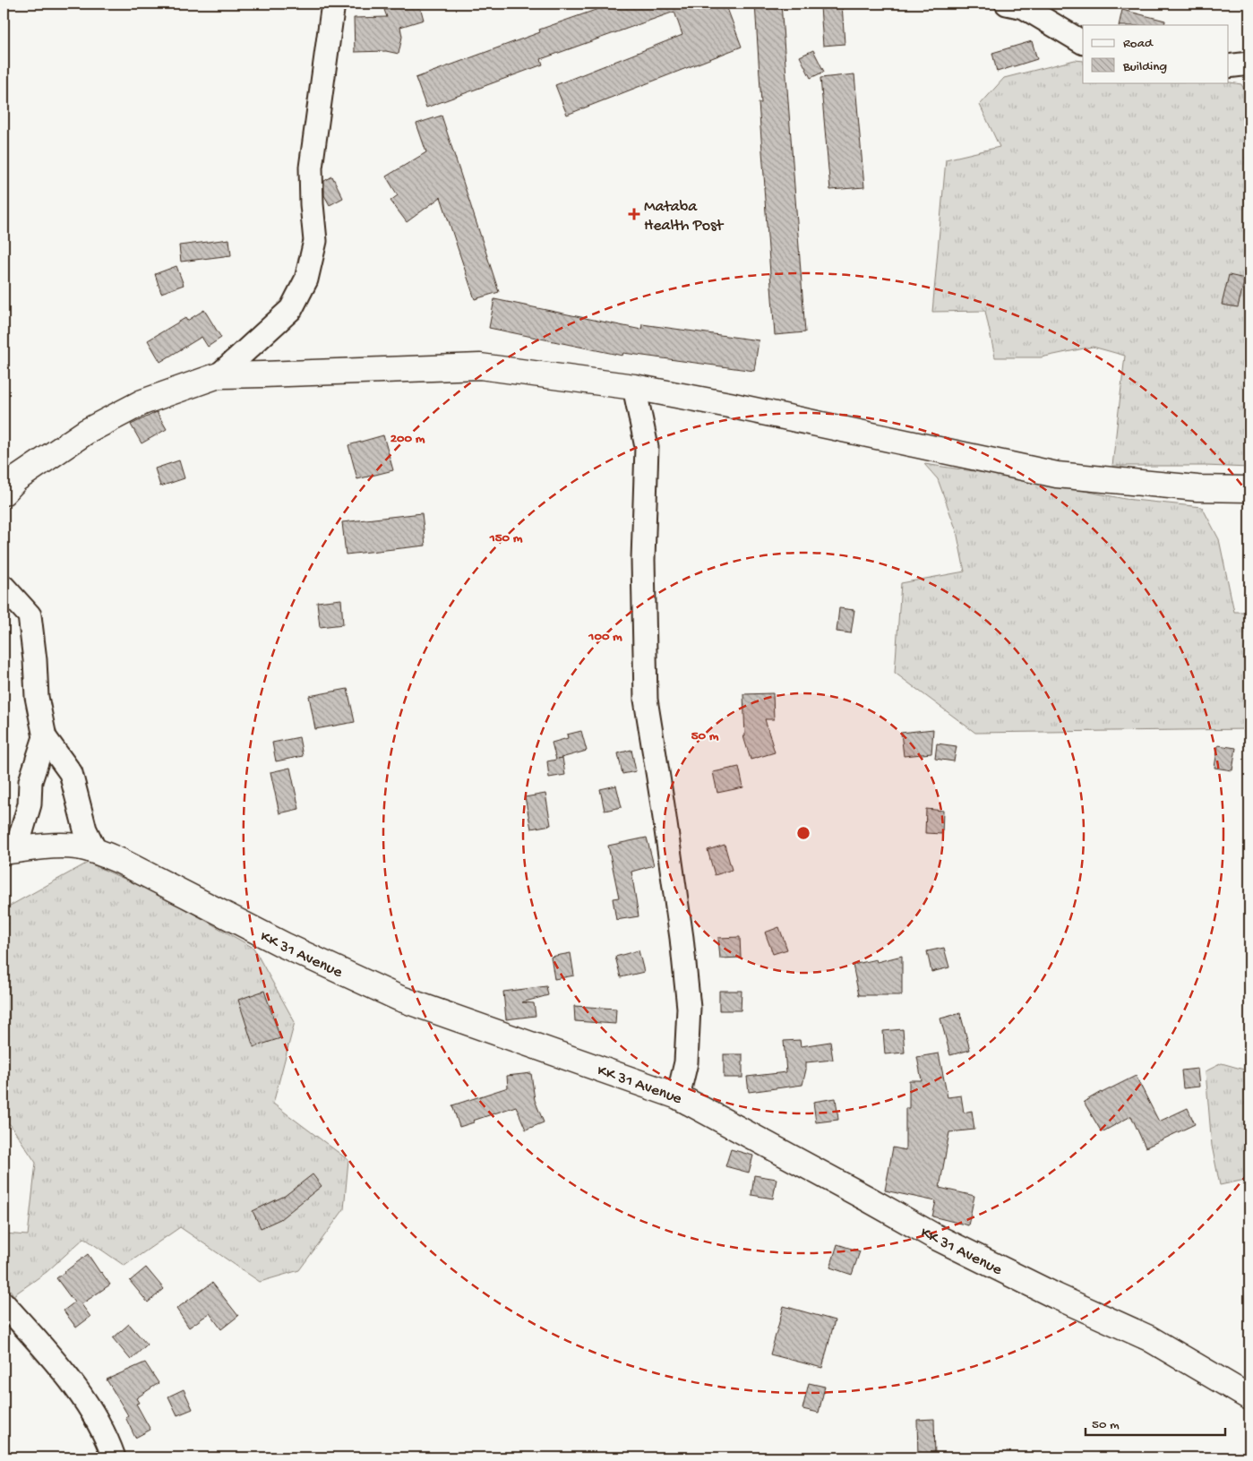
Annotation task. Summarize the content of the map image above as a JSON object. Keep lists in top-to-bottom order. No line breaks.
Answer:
{"streets":{"street":["KK 31 Avenue"]},"places":{"health":["Mataba Health Post"]},"legend":["Road","Building"],"scale_bar":"50 m","rings":["200 m","150 m","100 m","50 m"]}
